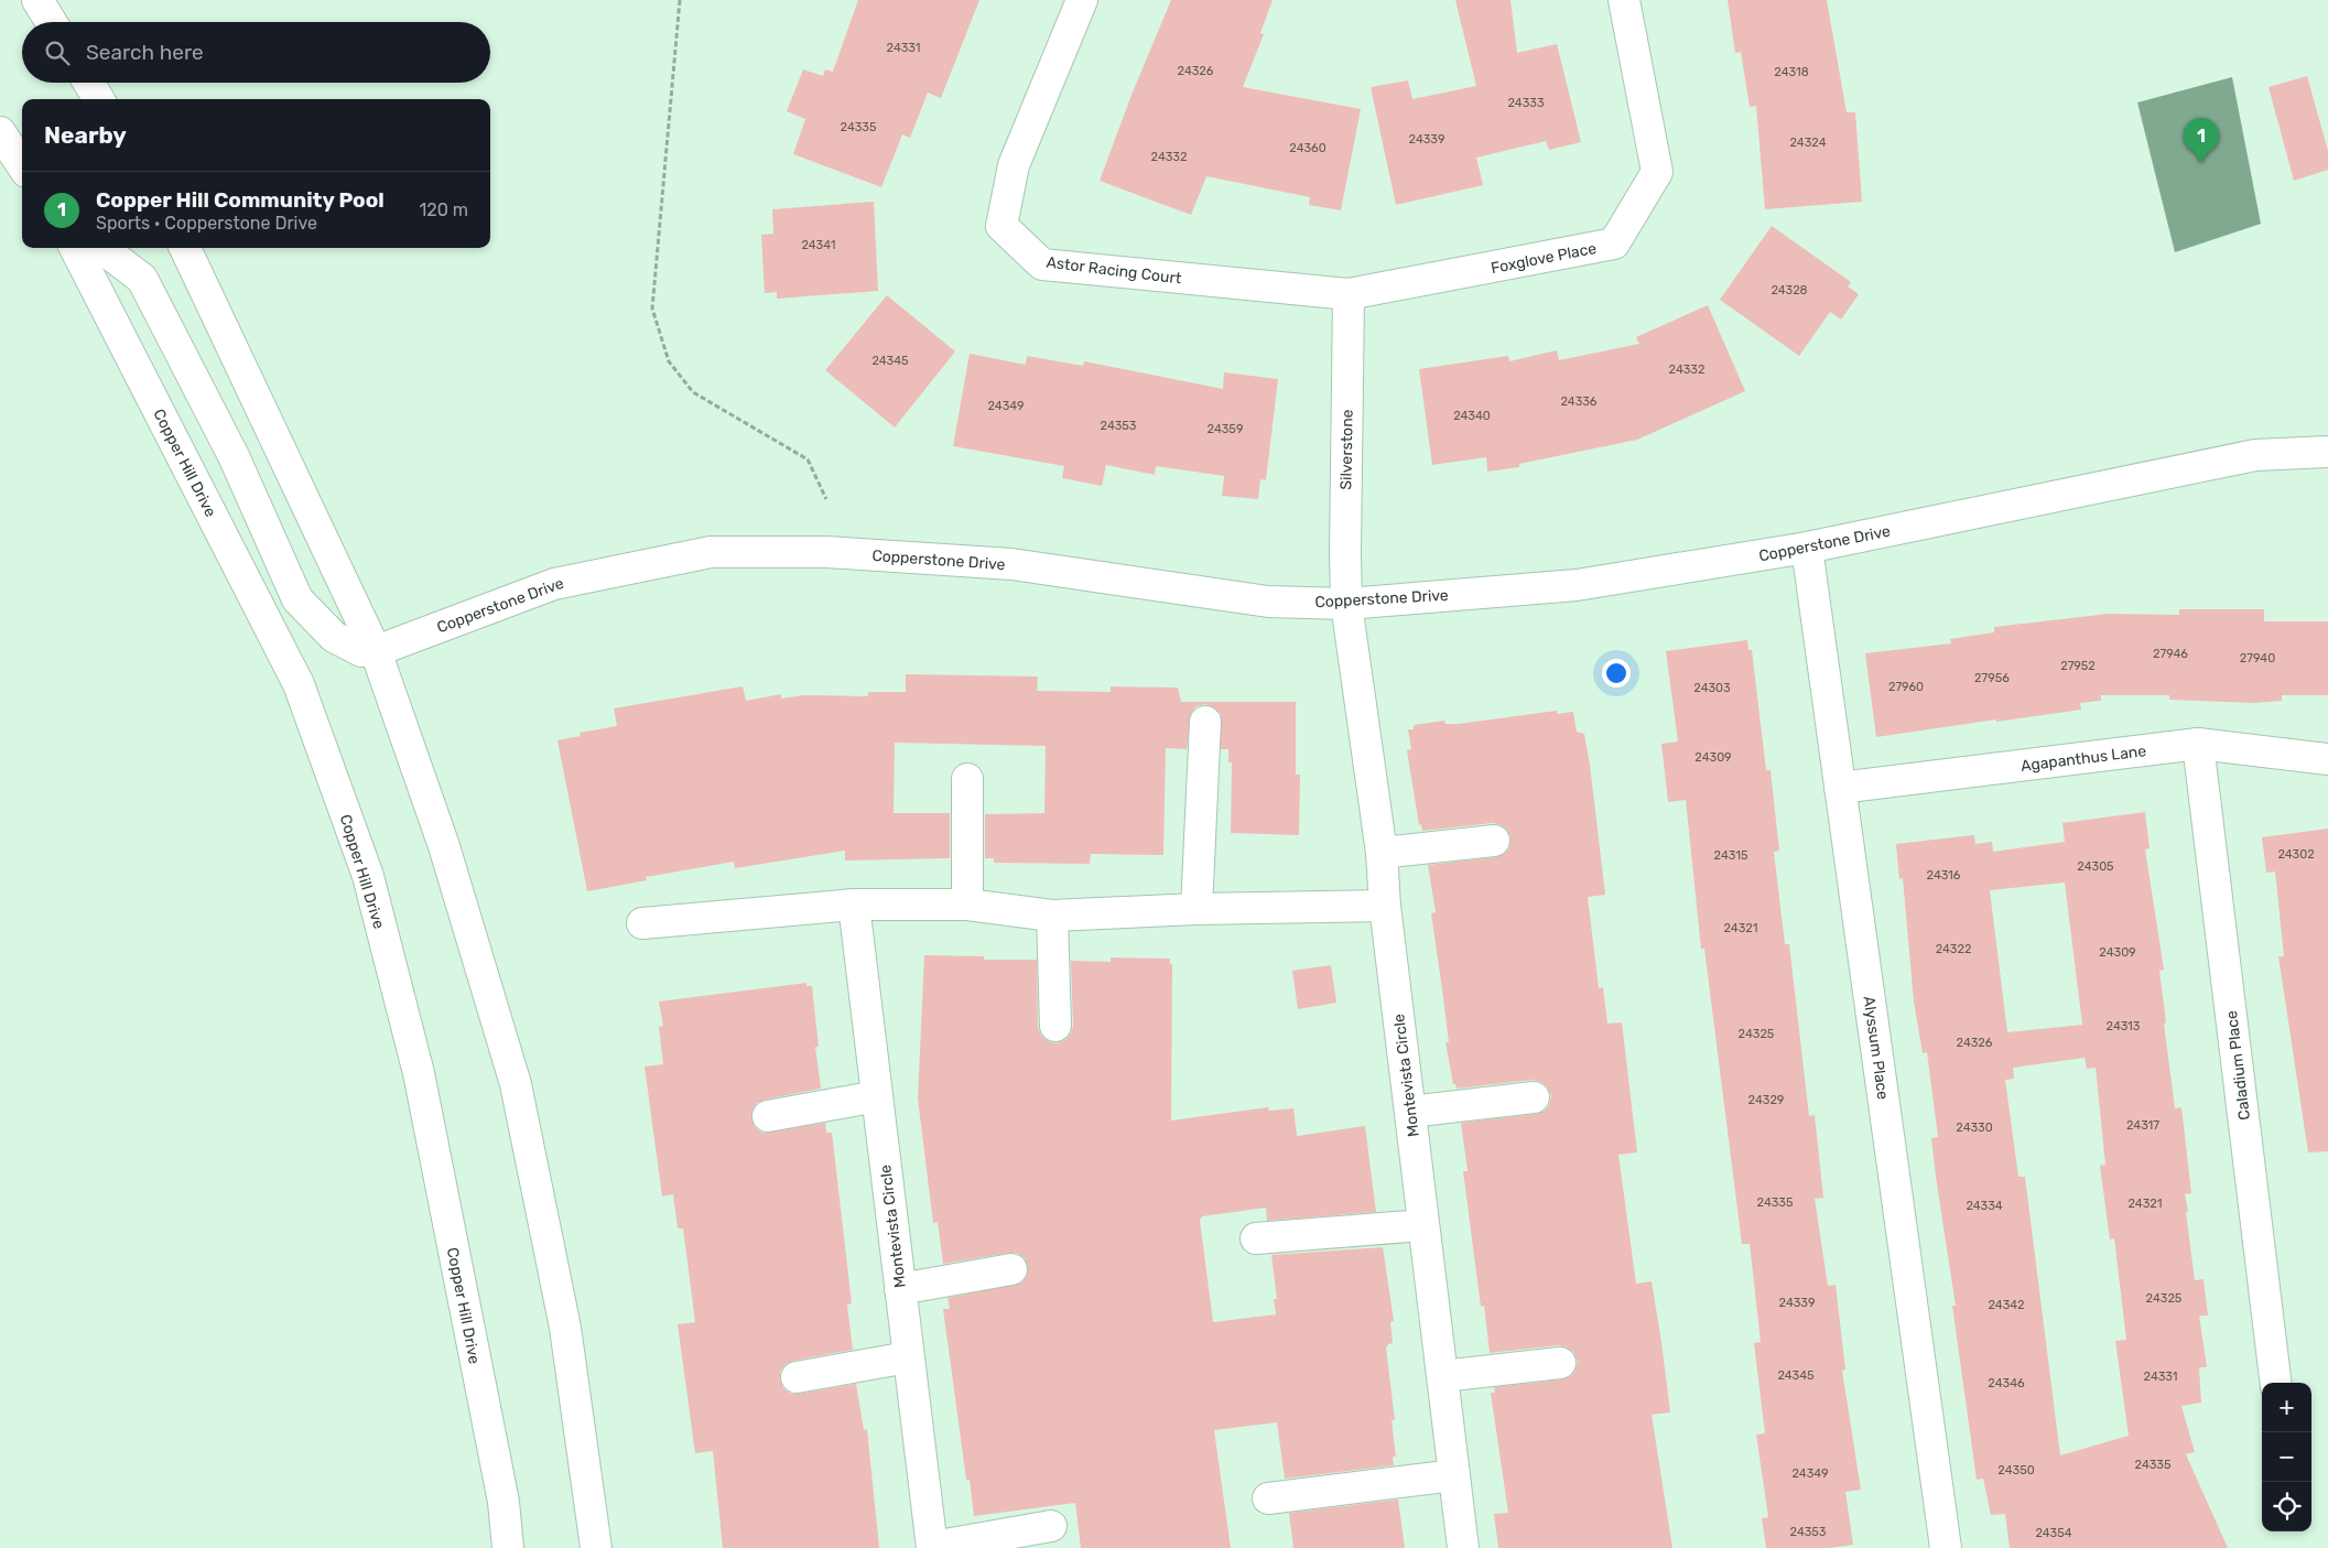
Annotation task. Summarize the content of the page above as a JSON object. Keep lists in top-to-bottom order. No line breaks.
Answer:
{"streets":{"street":["Foxglove Place","Astor Racing Court","Silverstone","Copper Hill Drive","Copperstone Drive","Agapanthus Lane","Alyssum Place","Caladium Place","Montevista Circle"]},"crossings":[["Foxglove Place","Astor Racing Court"],["Foxglove Place","Silverstone"],["Astor Racing Court","Silverstone"],["Silverstone","Copperstone Drive"],["Silverstone","Montevista Circle"],["Copperstone Drive","Alyssum Place"],["Copperstone Drive","Montevista Circle"],["Agapanthus Lane","Alyssum Place"],["Agapanthus Lane","Caladium Place"]],"house_numbers":["24331","24326","24318","24333","24335","24339","24324","24360","24332","24341","24328","24345","24332","24336","24349","24340","24353","24359","27946","27940","27952","27956","27960","24303","24309","24302","24315","24305","24316","24321","24322","24309","24313","24325","24326","24329","24317","24330","24335","24321","24334","24325","24339","24342","24345","24331","24346","24335","24350","24349","24353","24354"],"page":{"search":"Search here","heading":"Nearby","pins":"1","list":[{"mark":"1","name":"Copper Hill Community Pool","note":"Sports · Copperstone Drive","value":"120 m"}],"map_buttons":["+","−"]}}
